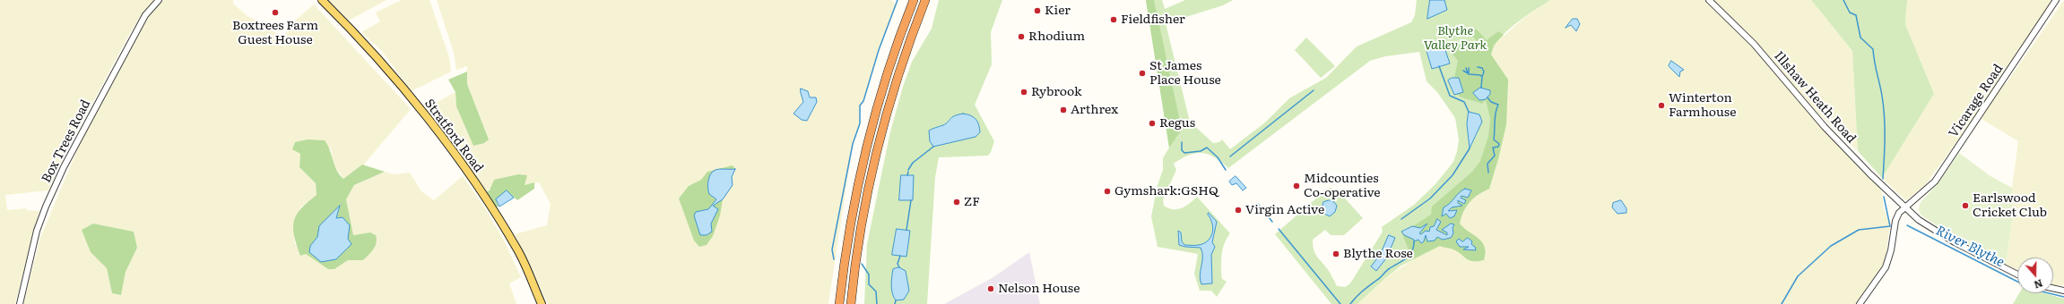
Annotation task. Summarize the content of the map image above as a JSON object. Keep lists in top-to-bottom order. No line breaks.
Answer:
{"streets":{"main road":["Stratford Road"],"street":["Illshaw Heath Road","Vicarage Road","Box Trees Road"]},"crossings":[["Illshaw Heath Road","Vicarage Road"]],"water":["River Blythe"],"parks":["Blythe Valley Park"],"places":["Kier","Boxtrees Farm Guest House","Fieldfisher","Rhodium","St James Place House","Rybrook","Winterton Farmhouse","Arthrex","Regus","Midcounties Co-operative","Gymshark:GSHQ","ZF","Earlswood Cricket Club","Virgin Active","Blythe Rose","Nelson House"],"north":"bottom"}
